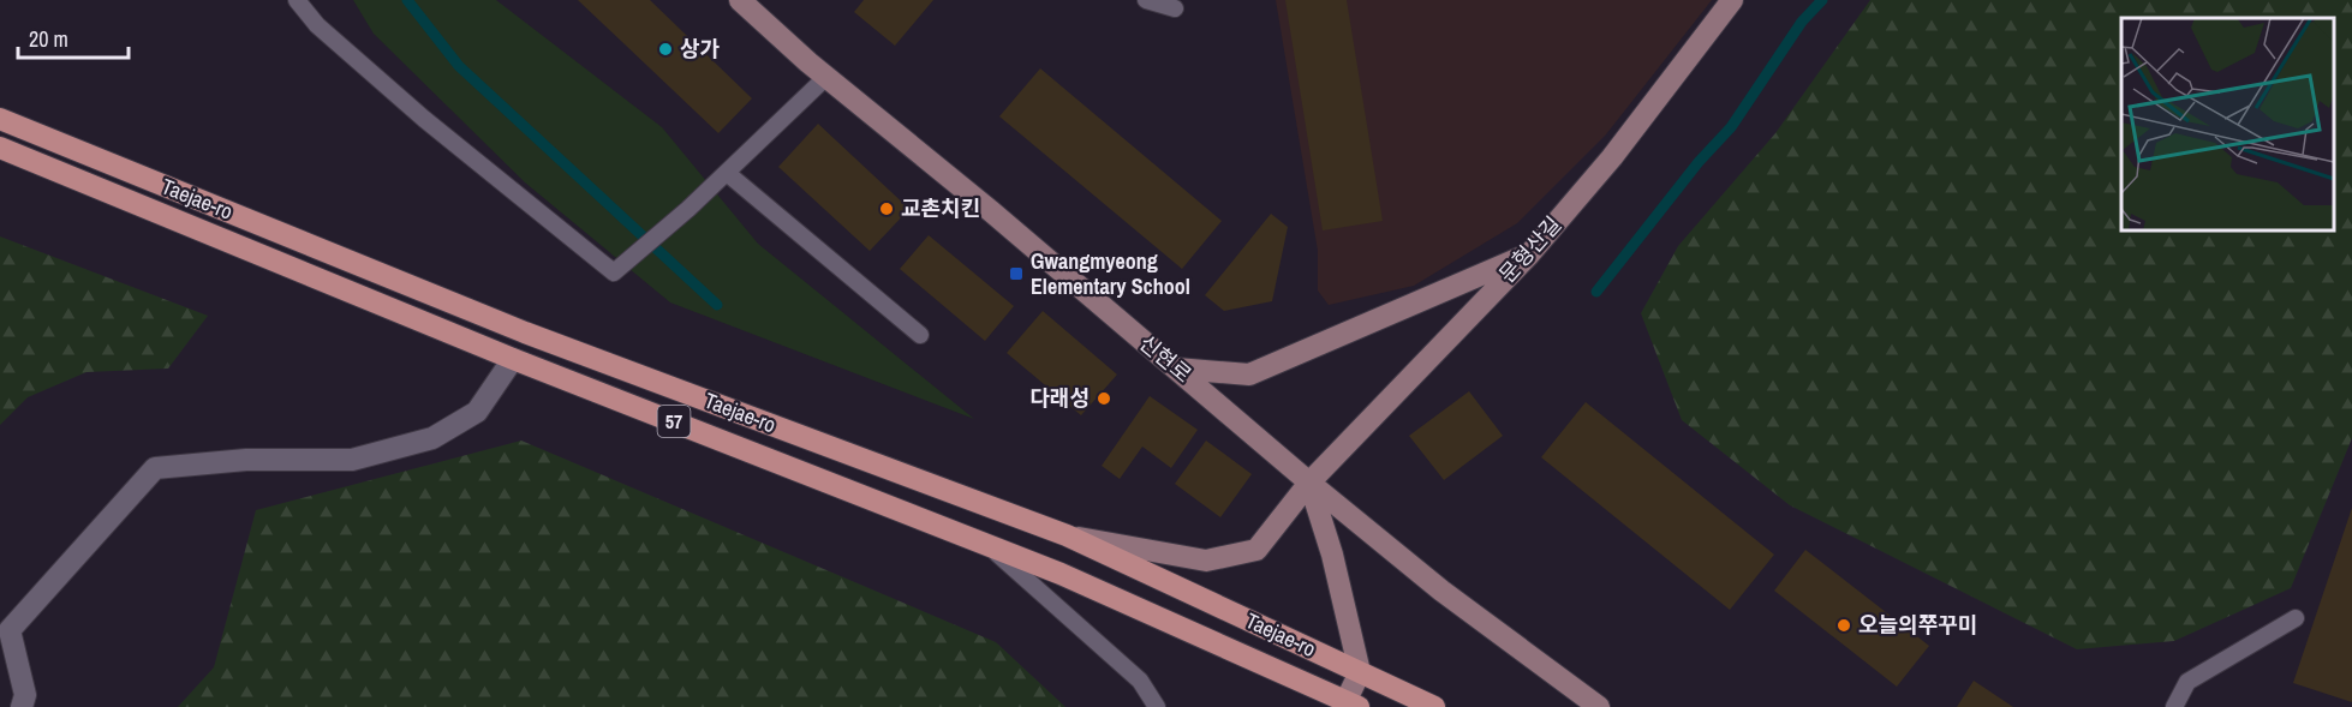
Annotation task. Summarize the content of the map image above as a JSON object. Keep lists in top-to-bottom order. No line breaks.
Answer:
{"streets":{"main road":["Taejae-ro","문형산길","신현로","57"]},"crossings":[["Taejae-ro","문형산길"],["문형산길","신현로"]],"places":{"other":["상가","교촌치킨","다래성","오늘의쭈꾸미"],"transit":["Gwangmyeong Elementary School"]},"scale_bar":"20 m"}
